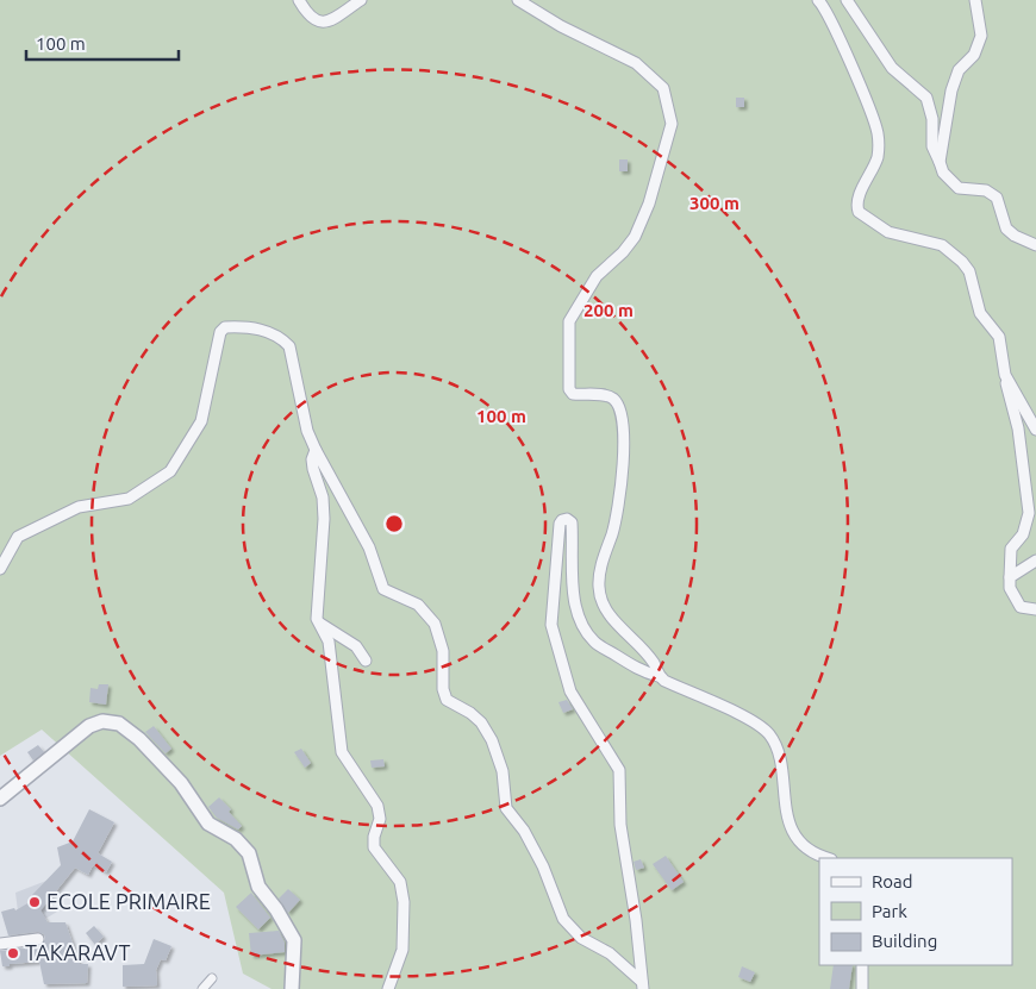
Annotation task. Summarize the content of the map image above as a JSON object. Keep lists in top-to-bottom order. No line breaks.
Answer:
{"places":["ECOLE PRIMAIRE","TAKARAVT"],"legend":["Road","Park","Building"],"scale_bar":"100 m","rings":["300 m","200 m","100 m"]}
